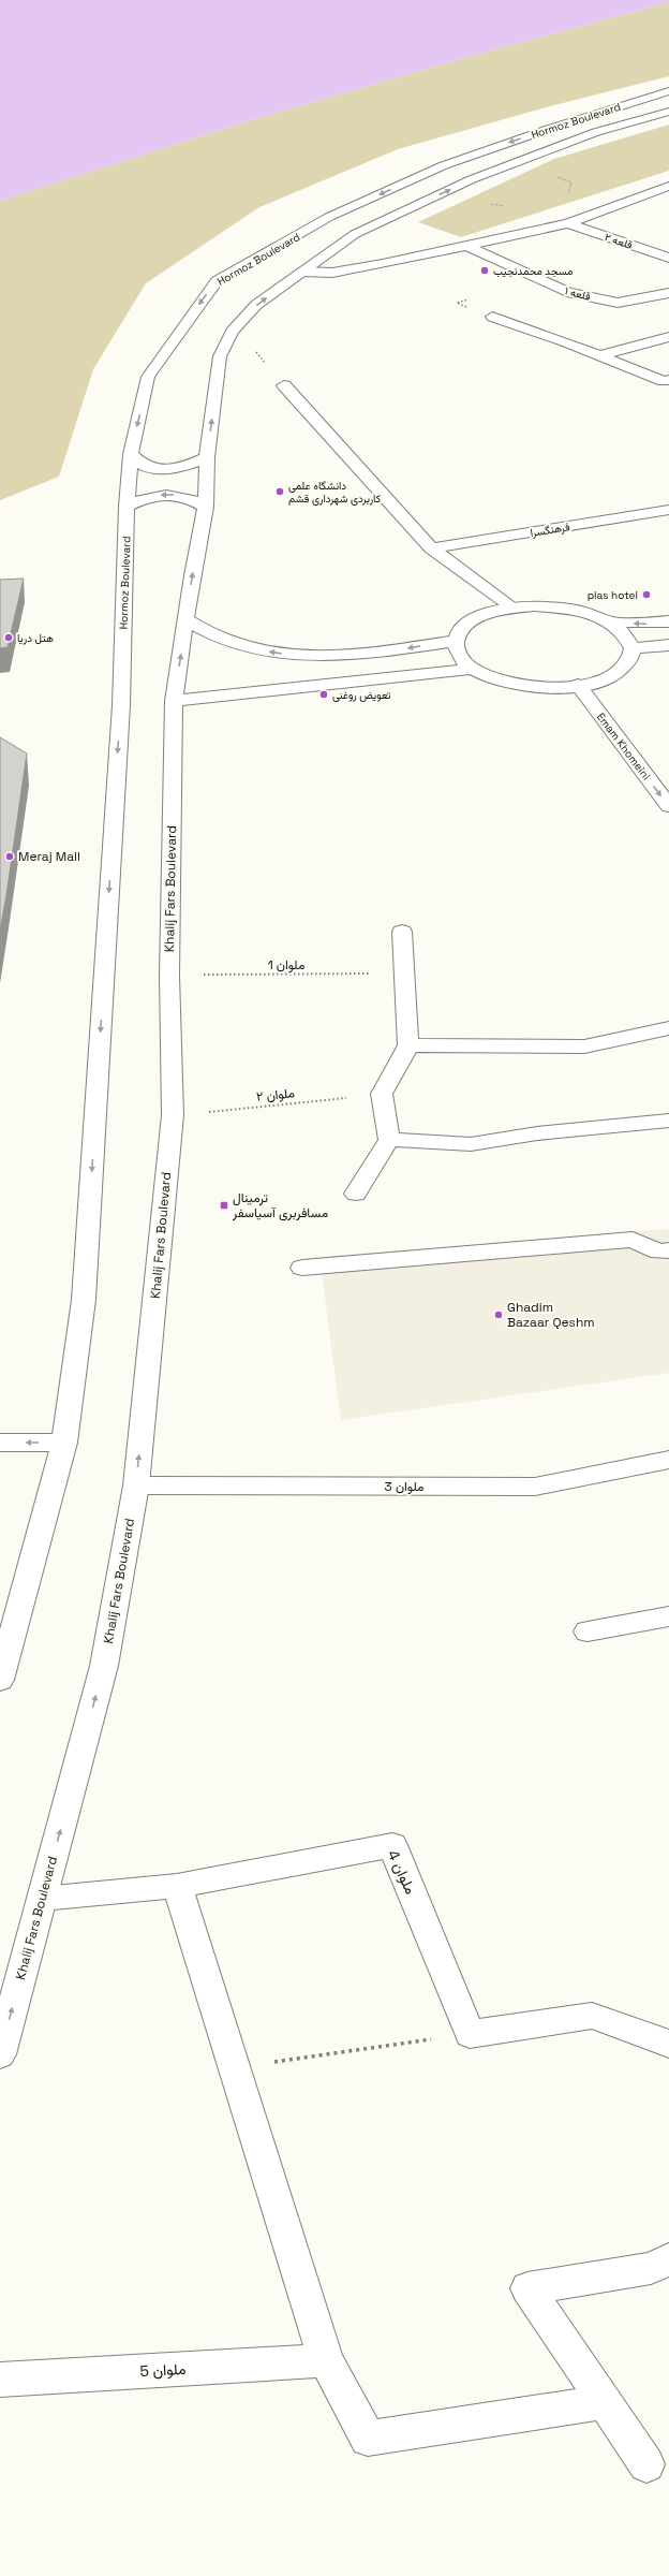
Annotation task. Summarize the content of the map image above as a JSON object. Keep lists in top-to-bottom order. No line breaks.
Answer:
{"streets":{"main road":["Hormoz Boulevard","قلعه ۲","قلعه ۱","فرهنگسرا","Emam Khomeini","Khalij Fars Boulevard","ملوان 3","ملوان 4","ملوان 5"],"path":["ملوان 1","ملوان ۲"]},"crossings":[["Hormoz Boulevard","Khalij Fars Boulevard"],["Khalij Fars Boulevard","ملوان 1"],["Khalij Fars Boulevard","ملوان ۲"],["Khalij Fars Boulevard","ملوان 3"],["Khalij Fars Boulevard","ملوان 4"]],"one_way":["Emam Khomeini","Khalij Fars Boulevard"],"places":{"other":["مسجد محمدنجیب","دانشگاه علمی کاربردی شهرداری قشم","plas hotel","هتل دریا","تعویض روغنی","Meraj Mall","Ghadim Bazaar Qeshm"],"transit":["ترمینال مسافربری آسیاسفر"]}}
